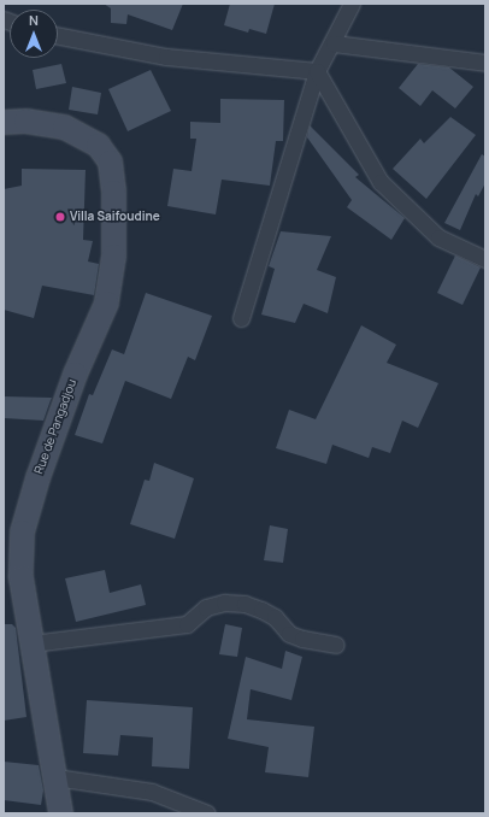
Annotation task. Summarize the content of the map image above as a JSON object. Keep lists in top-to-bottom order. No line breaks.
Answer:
{"streets":{"main road":["Rue de Pangadjou"]},"places":["Villa Saifoudine"],"north":"top"}
